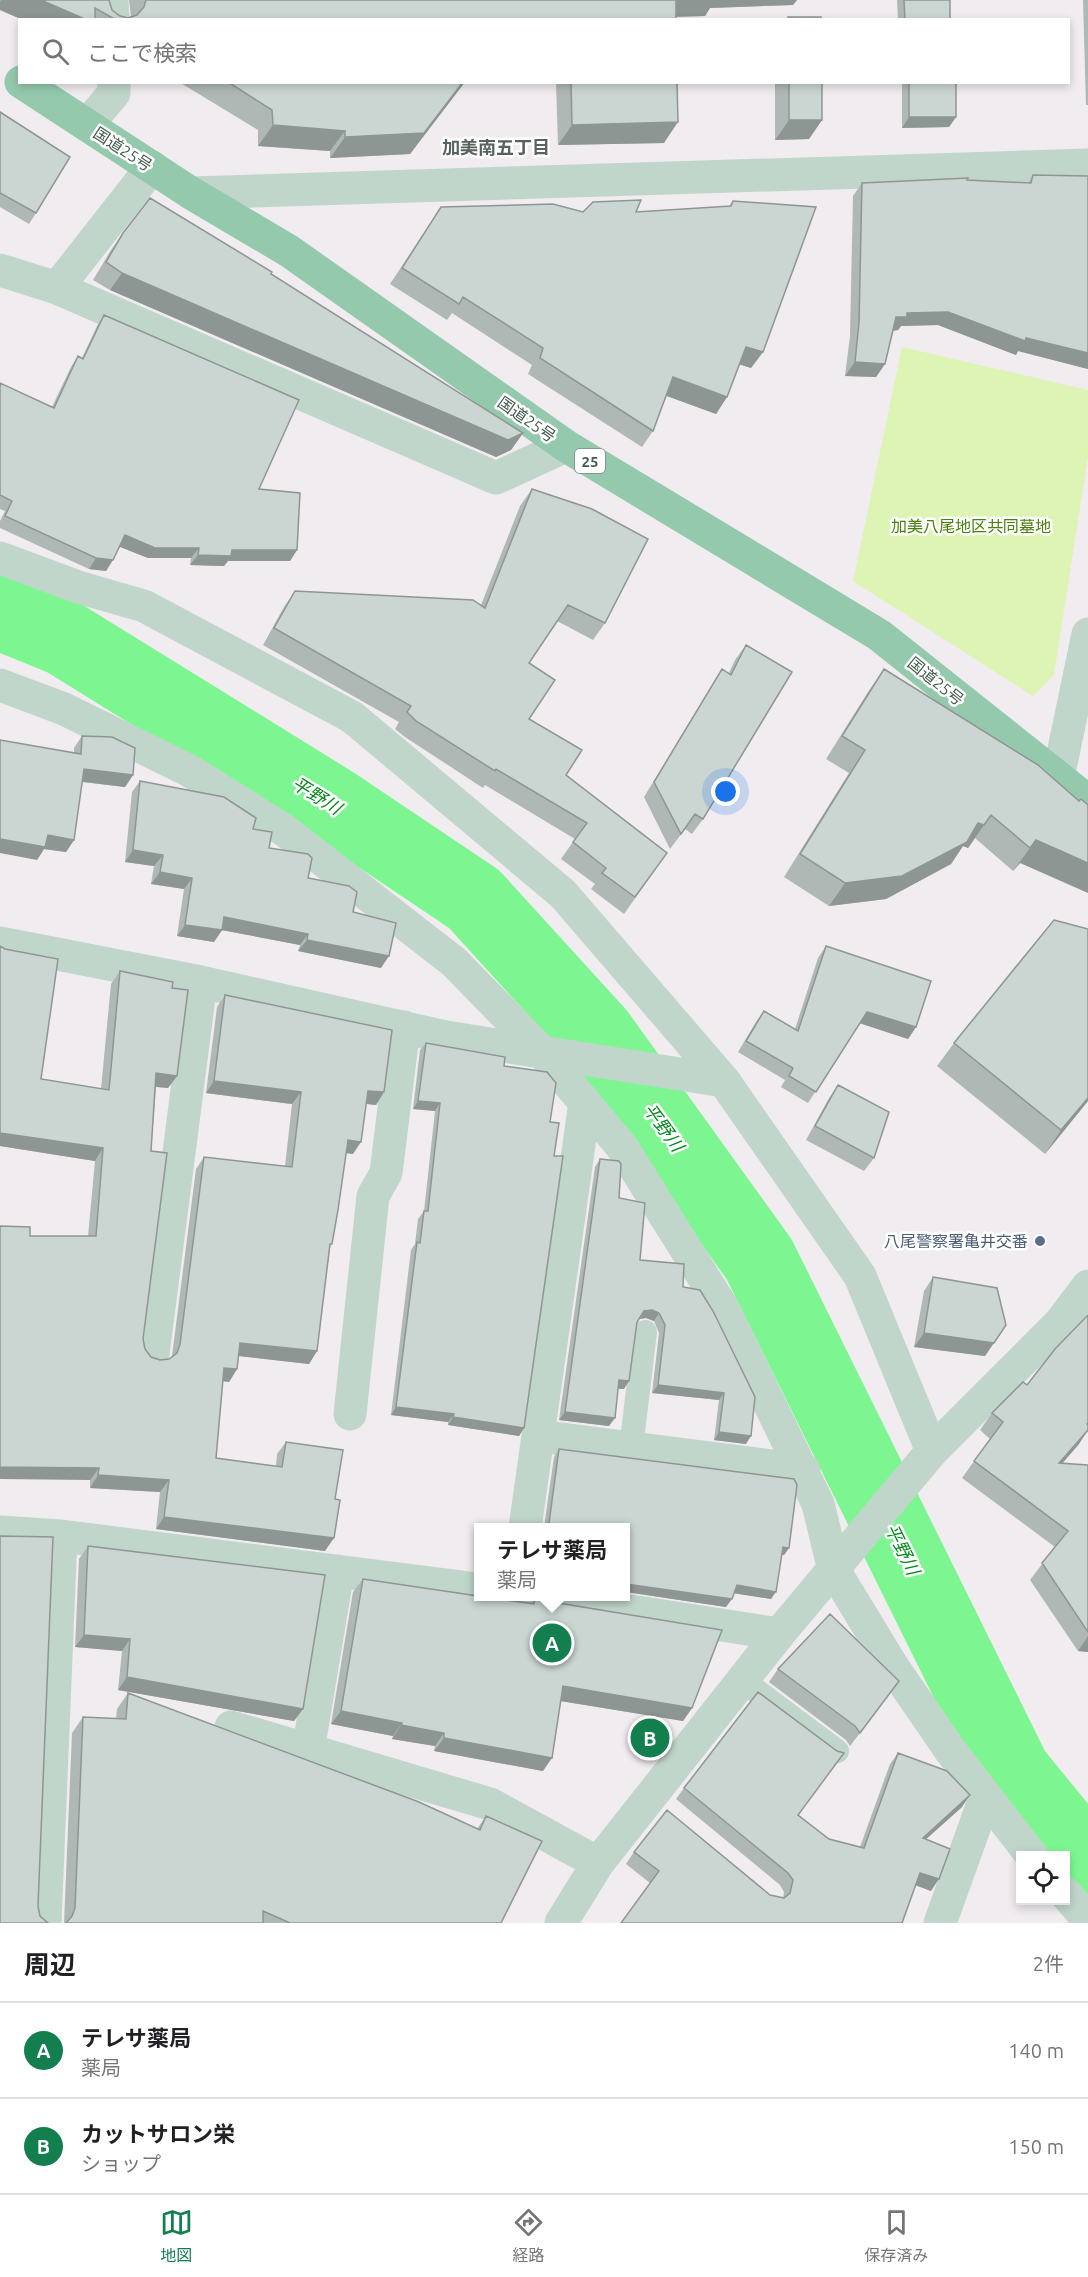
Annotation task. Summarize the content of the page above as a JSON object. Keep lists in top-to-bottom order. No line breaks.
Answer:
{"streets":{"highway":["国道25号","25"]},"districts":["加美南五丁目"],"water":["平野川"],"parks":["加美八尾地区共同墓地"],"places":["八尾警察署亀井交番"],"page":{"search":"ここで検索","popup":["テレサ薬局","薬局"],"pins":["A","B"],"heading":["周辺","2件"],"list":[{"mark":"A","name":"テレサ薬局","note":"薬局","value":"140 m"},{"mark":"B","name":"カットサロン栄","note":"ショップ","value":"150 m"}],"nav":["地図","経路","保存済み"]}}
